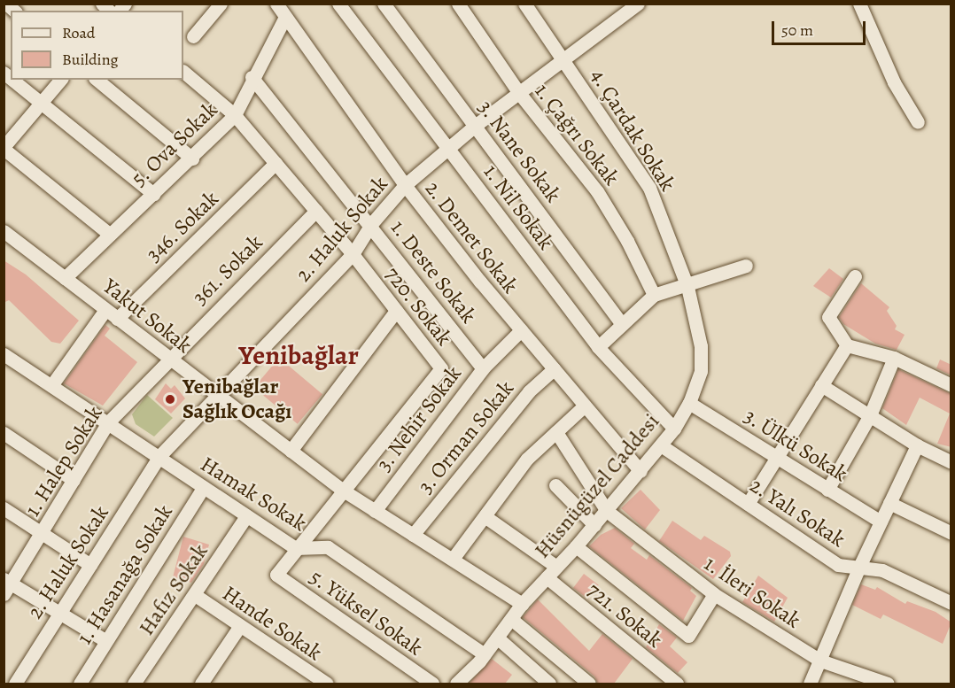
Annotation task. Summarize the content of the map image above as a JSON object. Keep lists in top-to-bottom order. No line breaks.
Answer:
{"streets":{"street":["4. Çardak Sokak","1. Çağrı Sokak","5. Ova Sokak","3. Nane Sokak","1. Nil Sokak","346. Sokak","2. Haluk Sokak","2. Demet Sokak","361. Sokak","1. Deste Sokak","720. Sokak","Yakut Sokak","3. Nehir Sokak","3. Orman Sokak","3. Ülkü Sokak","1. Halep Sokak","Hüsnügüzel Caddesi","Hamak Sokak","2. Yalı Sokak","1. Hasanağa Sokak","Hafız Sokak","1. İleri Sokak","5. Yüksel Sokak","721. Sokak","Hande Sokak"]},"crossings":[["4. Çardak Sokak","2. Haluk Sokak"],["4. Çardak Sokak","Hüsnügüzel Caddesi"],["1. Çağrı Sokak","2. Haluk Sokak"],["5. Ova Sokak","2. Demet Sokak"],["5. Ova Sokak","1. Deste Sokak"],["5. Ova Sokak","720. Sokak"],["5. Ova Sokak","Yakut Sokak"],["3. Nane Sokak","2. Haluk Sokak"],["1. Nil Sokak","2. Haluk Sokak"],["1. Nil Sokak","Hüsnügüzel Caddesi"],["346. Sokak","720. Sokak"],["346. Sokak","Yakut Sokak"],["2. Haluk Sokak","2. Demet Sokak"],["2. Haluk Sokak","1. Deste Sokak"],["2. Haluk Sokak","720. Sokak"],["2. Haluk Sokak","Yakut Sokak"],["2. Haluk Sokak","Hamak Sokak"],["2. Demet Sokak","3. Nehir Sokak"],["2. Demet Sokak","3. Orman Sokak"],["2. Demet Sokak","Hüsnügüzel Caddesi"],["361. Sokak","720. Sokak"],["361. Sokak","Yakut Sokak"],["361. Sokak","1. Halep Sokak"],["1. Deste Sokak","3. Nehir Sokak"],["720. Sokak","Yakut Sokak"],["720. Sokak","Hamak Sokak"],["720. Sokak","5. Yüksel Sokak"],["Yakut Sokak","3. Nehir Sokak"],["Yakut Sokak","3. Orman Sokak"],["Yakut Sokak","1. Halep Sokak"],["Yakut Sokak","Hüsnügüzel Caddesi"],["3. Ülkü Sokak","Hüsnügüzel Caddesi"],["1. Halep Sokak","Hamak Sokak"],["Hüsnügüzel Caddesi","Hamak Sokak"],["Hüsnügüzel Caddesi","2. Yalı Sokak"],["Hüsnügüzel Caddesi","1. İleri Sokak"],["Hüsnügüzel Caddesi","721. Sokak"],["Hamak Sokak","1. Hasanağa Sokak"],["Hamak Sokak","Hafız Sokak"],["Hafız Sokak","Hande Sokak"]],"districts":["Yenibağlar"],"places":["Yenibağlar Sağlık Ocağı"],"legend":["Road","Building"],"scale_bar":"50 m"}
